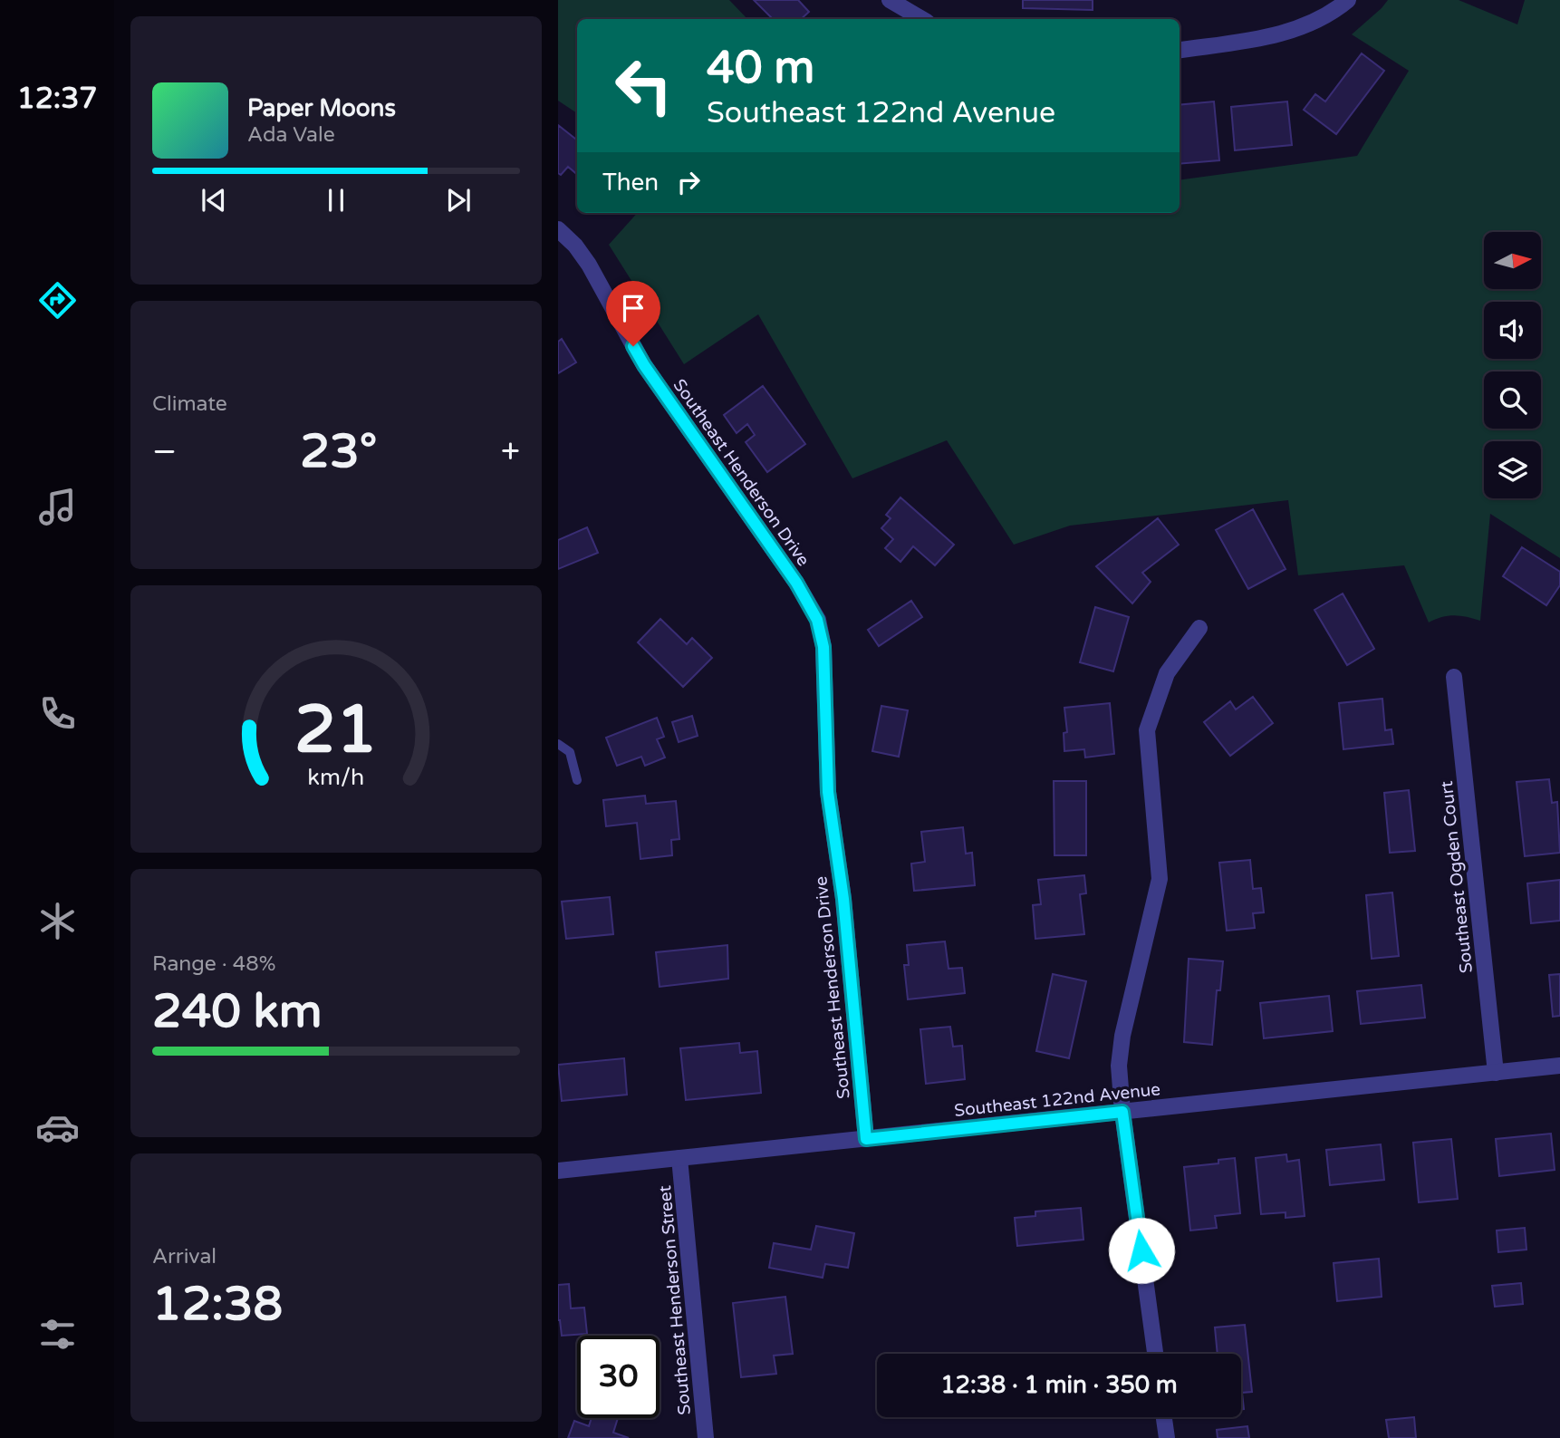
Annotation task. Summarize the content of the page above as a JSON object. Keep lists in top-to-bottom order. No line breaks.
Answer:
{"streets":{"street":["Southeast Henderson Drive","Southeast Ogden Court","Southeast 122nd Avenue","Southeast Henderson Street"]},"crossings":[["Southeast Henderson Drive","Southeast 122nd Avenue"],["Southeast Ogden Court","Southeast 122nd Avenue"],["Southeast 122nd Avenue","Southeast Henderson Street"]],"north":"right","page":{"tabs":"12:37","turn":["40 m","Southeast 122nd Avenue"],"song":["Paper Moons","Ada Vale"],"then":"Then","tile":["Climate",["Range · 48%","240 km"],["Arrival","12:38"]],"heat":["−","23°","+"],"limit":"30","trip":"12:38 · 1 min · 350 m","gauge":["21","km/h"]}}
